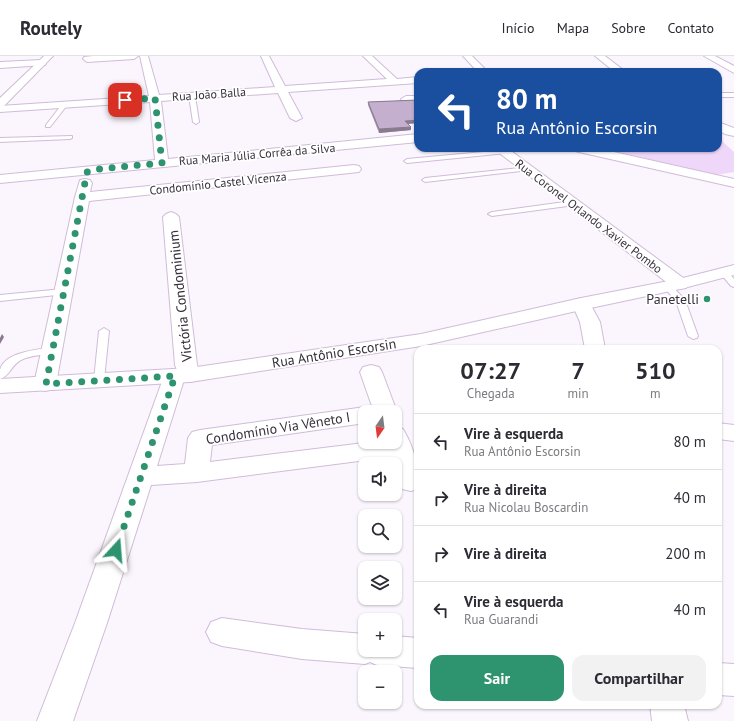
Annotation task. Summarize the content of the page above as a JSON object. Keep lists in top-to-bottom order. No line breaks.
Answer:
{"streets":{"street":["Rua João Balla","Rua Maria Júlia Corrêa da Silva","Condomínio Castel Vicenza","Rua Coronel Orlando Xavier Pombo","Victória Condominium","Rua Antônio Escorsin","Condomínio Via Vêneto I"]},"crossings":[["Rua Coronel Orlando Xavier Pombo","Rua Antônio Escorsin"],["Victória Condominium","Rua Antônio Escorsin"]],"places":["Panetelli"],"north":"bottom","page":{"header":"Routely","nav":["Início","Mapa","Sobre","Contato"],"turn":["80 m","Rua Antônio Escorsin"],"eta":["07:27","Chegada","7","min","510","m"],"map_buttons":["+","−"],"list":[{"name":"Vire à esquerda","note":"Rua Antônio Escorsin","value":"80 m"},{"name":"Vire à direita","note":"Rua Nicolau Boscardin","value":"40 m"},{"name":"Vire à direita","value":"200 m"},{"name":"Vire à esquerda","note":"Rua Guarandi","value":"40 m"}],"buttons":["Sair","Compartilhar"]}}
